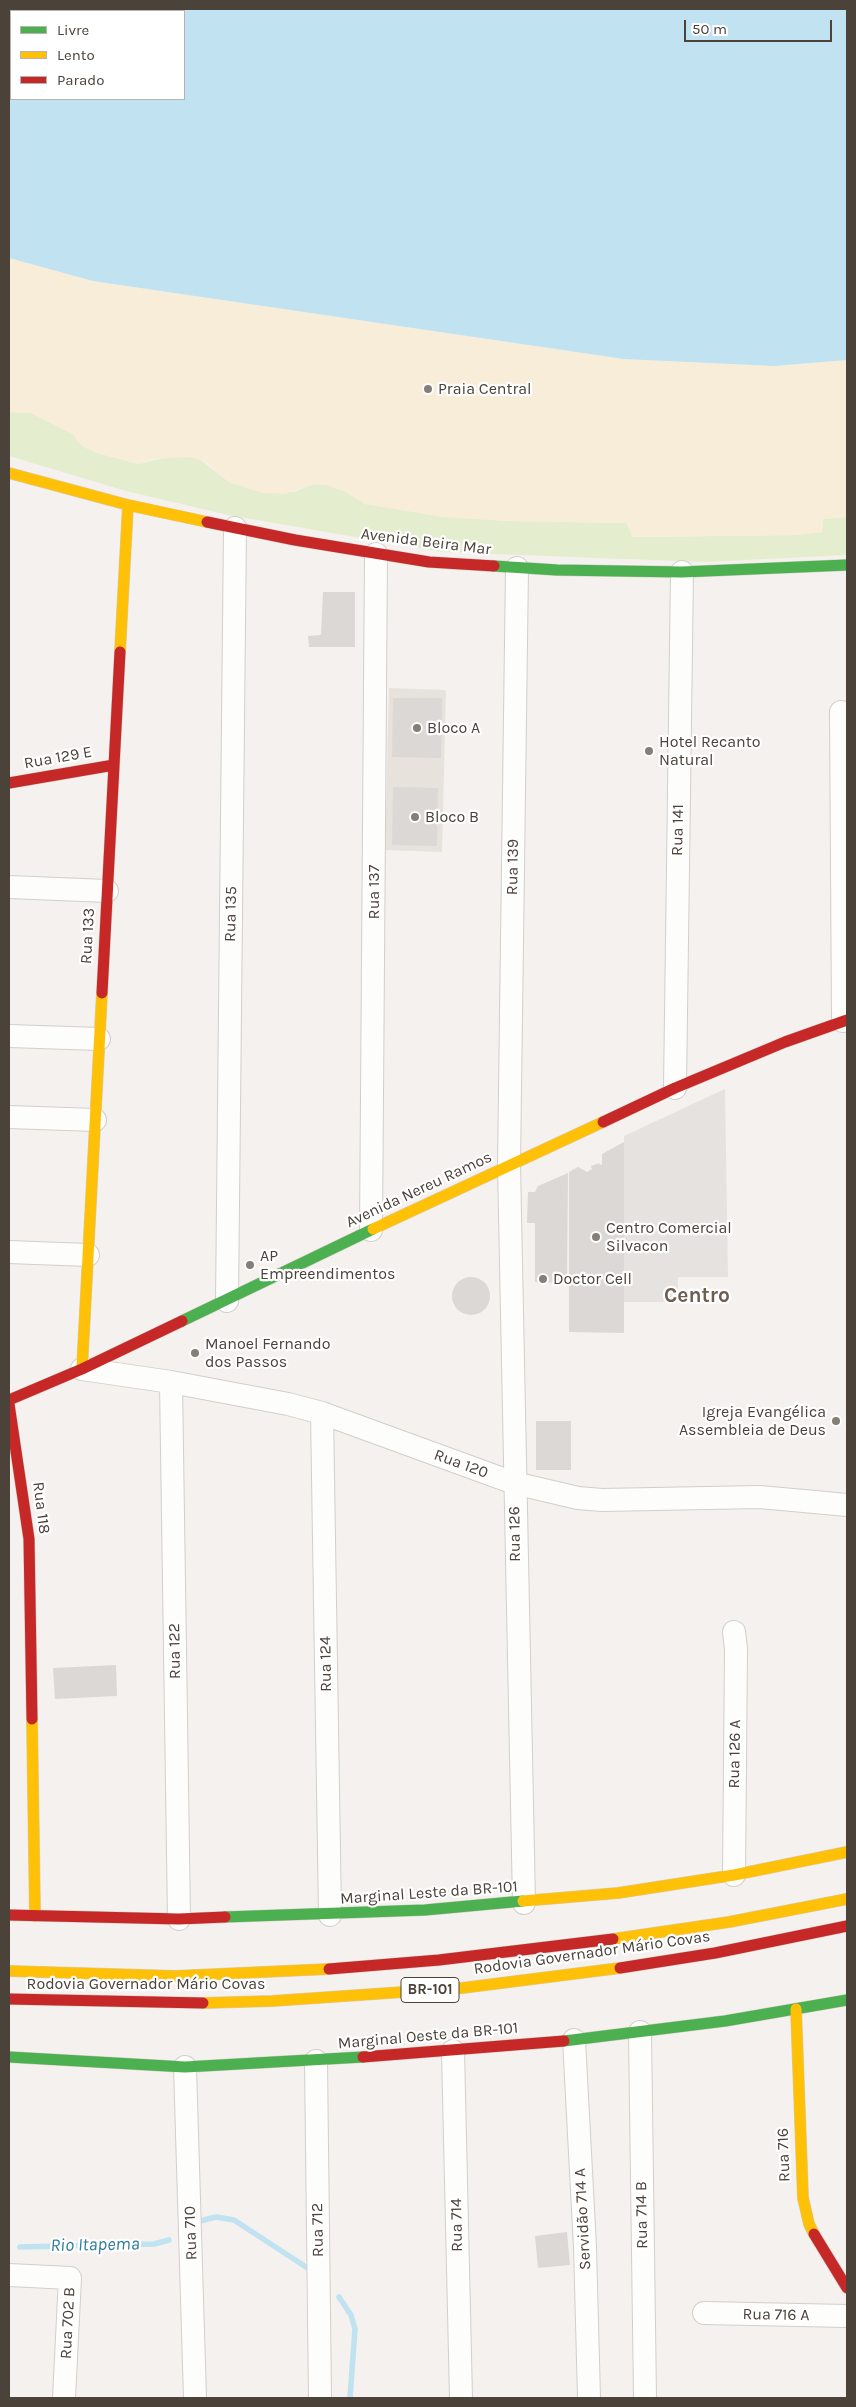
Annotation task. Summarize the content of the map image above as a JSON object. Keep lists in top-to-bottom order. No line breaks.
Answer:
{"streets":{"main road":["Avenida Beira Mar","Rua 129 E","Rua 133","Avenida Nereu Ramos","Rua 118","Marginal Leste da BR-101","Rodovia Governador Mário Covas","BR-101","Marginal Oeste da BR-101","Rua 716"],"street":["Rua 141","Rua 139","Rua 137","Rua 135","Rua 120","Rua 126","Rua 122","Rua 124","Rua 126 A","Rua 714 B","Servidão 714 A","Rua 714","Rua 712","Rua 710","Rua 716 A","Rua 702 B"]},"crossings":[["Avenida Beira Mar","Rua 141"],["Avenida Beira Mar","Rua 139"],["Avenida Beira Mar","Rua 137"],["Avenida Beira Mar","Rua 135"],["Avenida Beira Mar","Rua 133"],["Rua 129 E","Rua 133"],["Rua 141","Avenida Nereu Ramos"],["Rua 139","Avenida Nereu Ramos"],["Rua 139","Rua 126"],["Rua 137","Avenida Nereu Ramos"],["Rua 135","Avenida Nereu Ramos"],["Rua 133","Avenida Nereu Ramos"],["Rua 133","Rua 120"],["Avenida Nereu Ramos","Rua 120"],["Avenida Nereu Ramos","Rua 126"],["Rua 120","Rua 126"],["Rua 120","Rua 122"],["Rua 120","Rua 124"],["Rua 118","Marginal Leste da BR-101"],["Rua 126","Marginal Leste da BR-101"],["Rua 122","Marginal Leste da BR-101"],["Rua 124","Marginal Leste da BR-101"],["Rua 126 A","Marginal Leste da BR-101"],["Marginal Oeste da BR-101","Rua 716"],["Marginal Oeste da BR-101","Rua 714 B"],["Marginal Oeste da BR-101","Servidão 714 A"],["Marginal Oeste da BR-101","Rua 714"],["Marginal Oeste da BR-101","Rua 712"],["Marginal Oeste da BR-101","Rua 710"]],"districts":["Centro"],"water":["Rio Itapema"],"places":["Praia Central","Bloco A","Hotel Recanto Natural","Bloco B","Centro Comercial Silvacon","AP Empreendimentos","Doctor Cell","Manoel Fernando dos Passos","Igreja Evangélica Assembleia de Deus"],"legend":["Livre","Lento","Parado"],"scale_bar":"50 m"}
